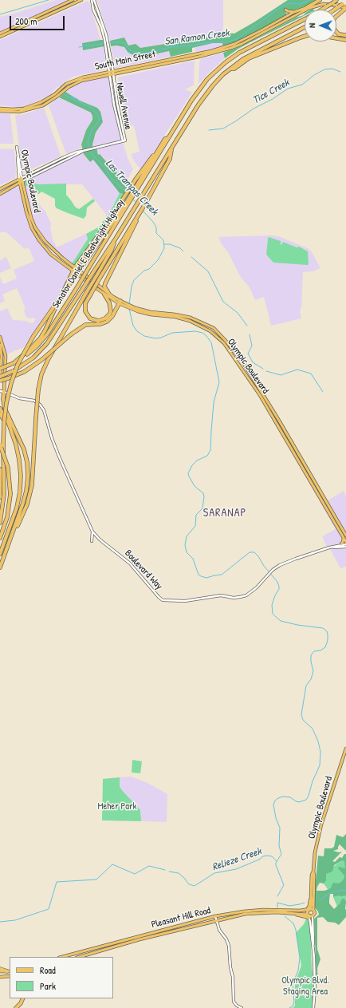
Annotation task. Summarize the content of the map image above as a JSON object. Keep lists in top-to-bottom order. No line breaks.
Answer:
{"streets":{"highway":["Senator Daniel E Boatwright Highway"],"main road":["South Main Street","Olympic Boulevard","Pleasant Hill Road"],"street":["Newell Avenue","Boulevard Way"]},"crossings":[["South Main Street","Newell Avenue"],["Newell Avenue","Olympic Boulevard"],["Olympic Boulevard","Boulevard Way"],["Olympic Boulevard","Pleasant Hill Road"]],"districts":["SARANAP"],"water":["San Ramon Creek","Tice Creek","Las Trampas Creek","Relieze Creek"],"parks":["Meher Park","Olympic Blvd. Staging Area"],"legend":["Road","Park"],"scale_bar":"200 m","north":"left"}
